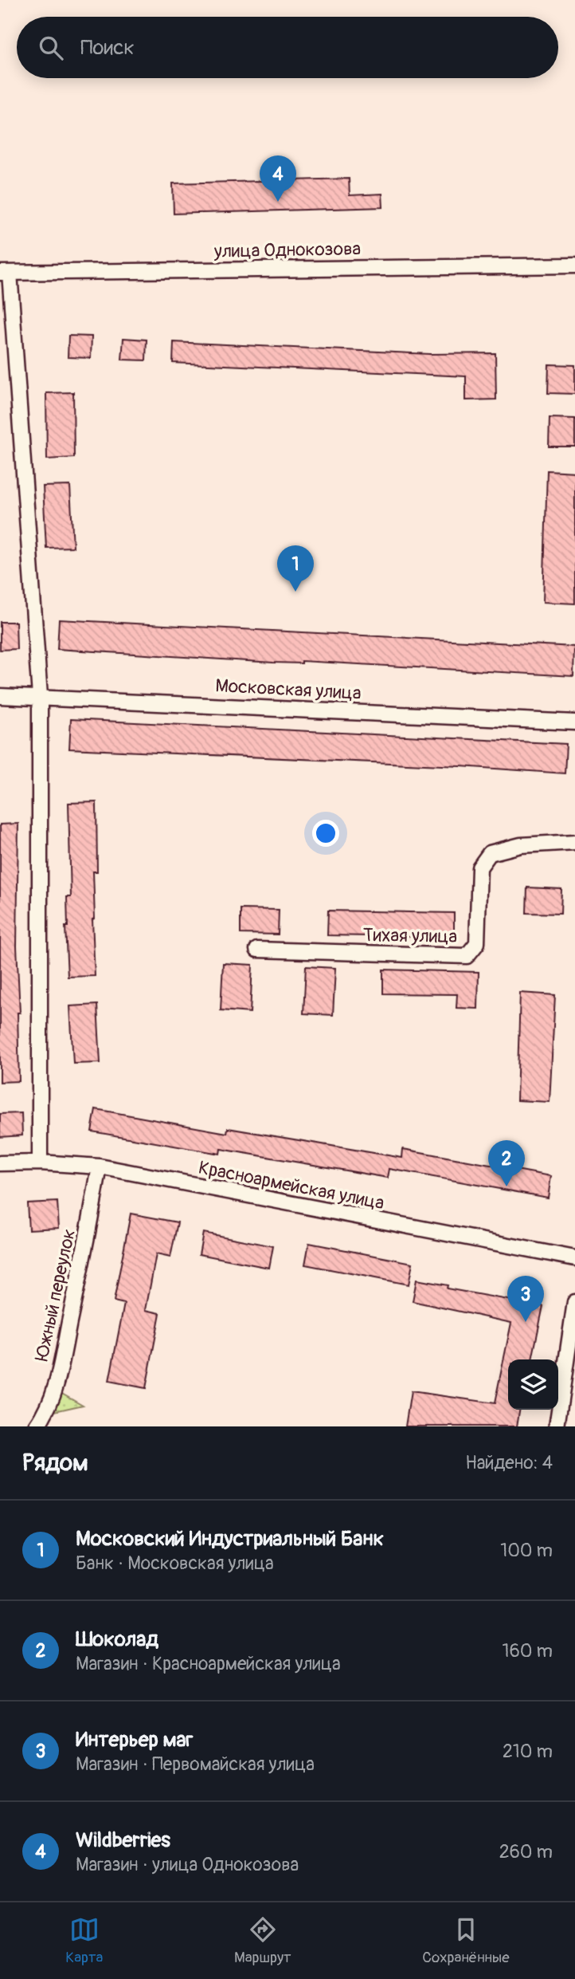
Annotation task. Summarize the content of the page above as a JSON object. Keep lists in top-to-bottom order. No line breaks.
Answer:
{"streets":{"street":["улица Однокозова","Московская улица","Тихая улица","Красноармейская улица","Южный переулок"]},"crossings":[["Красноармейская улица","Южный переулок"]],"page":{"search":"Поиск","pins":["4","1","2","3"],"heading":["Рядом","Найдено: 4"],"list":[{"mark":"1","name":"Московский Индустриальный Банк","note":"Банк · Московская улица","value":"100 m"},{"mark":"2","name":"Шоколад","note":"Магазин · Красноармейская улица","value":"160 m"},{"mark":"3","name":"Интерьер маг","note":"Магазин · Первомайская улица","value":"210 m"},{"mark":"4","name":"Wildberries","note":"Магазин · улица Однокозова","value":"260 m"}],"nav":["Карта","Маршрут","Сохранённые"]}}
